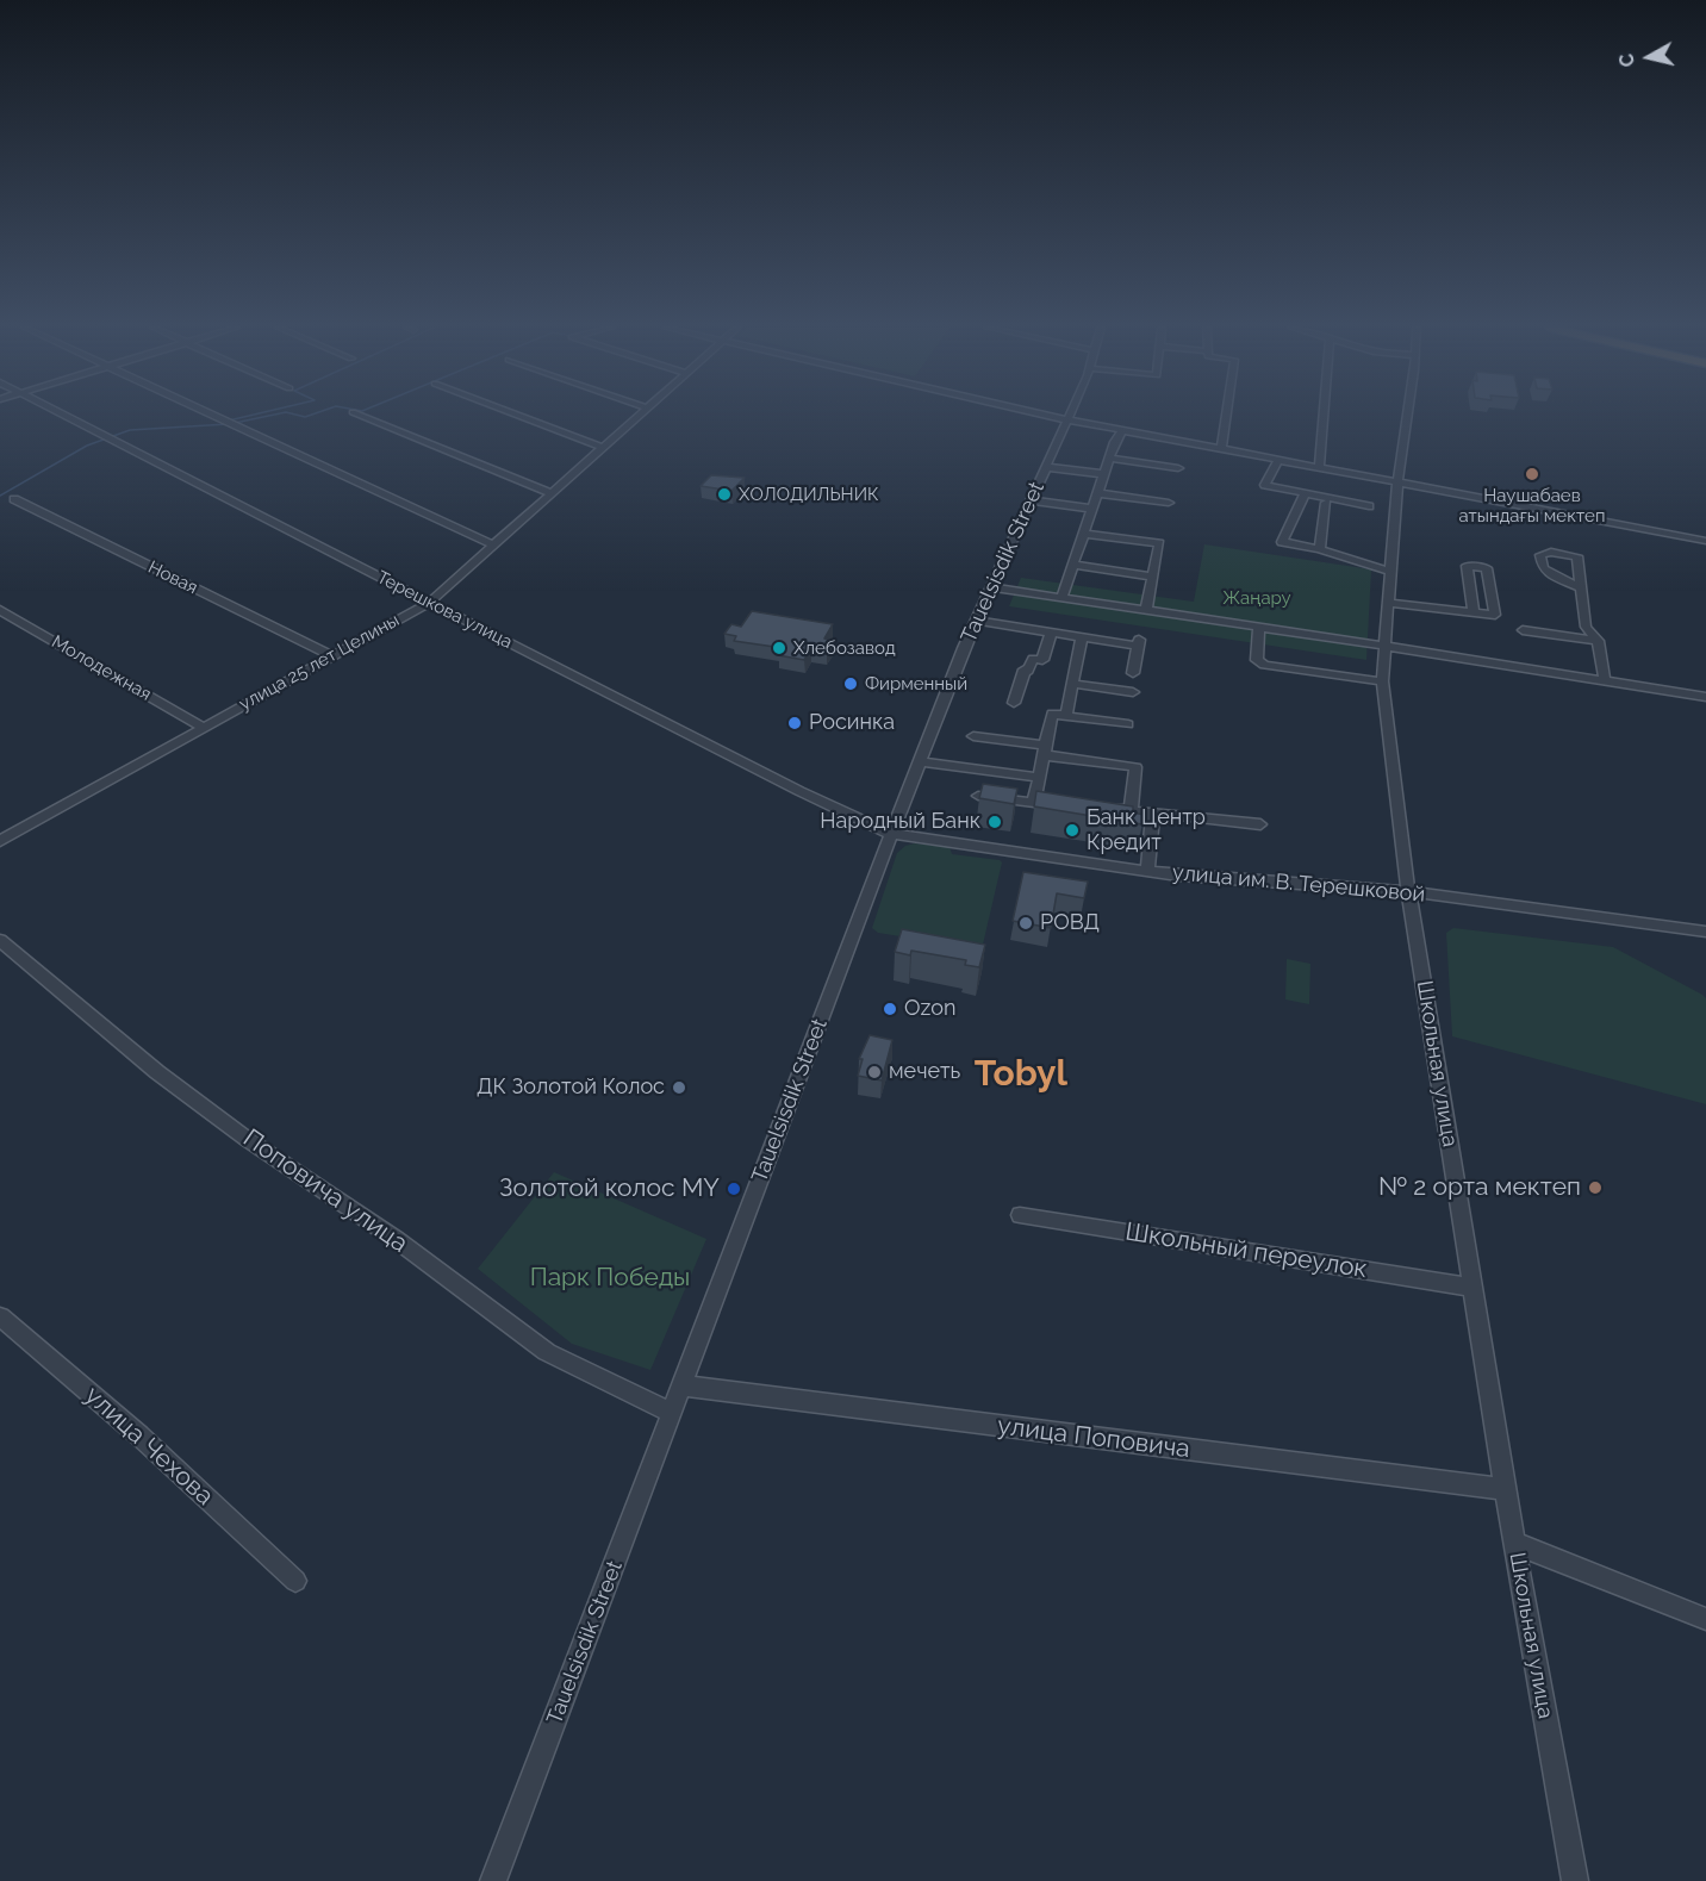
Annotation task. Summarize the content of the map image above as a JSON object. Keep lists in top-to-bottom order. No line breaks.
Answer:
{"streets":{"street":["Tauelsisdik Street","Новая","Терешкова улица","улица 25 лет Целины","Молодежная","улица им. В. Терешковой","Школьная улица","Поповича улица","Школьный переулок","улица Поповича","улица Чехова"]},"crossings":[["Tauelsisdik Street","Терешкова улица"],["Tauelsisdik Street","улица им. В. Терешковой"],["Tauelsisdik Street","Поповича улица"],["Tauelsisdik Street","улица Поповича"],["Новая","улица 25 лет Целины"],["Терешкова улица","улица 25 лет Целины"],["Терешкова улица","улица им. В. Терешковой"],["улица 25 лет Целины","Молодежная"],["улица им. В. Терешковой","Школьная улица"],["Школьная улица","Школьный переулок"],["Школьная улица","улица Поповича"]],"districts":["Tobyl"],"parks":["Жаңару","Парк Победы"],"places":["Наушабаев атындағы мектеп","ХОЛОДИЛЬНИК","Хлебозавод","Фирменный","Росинка","Народный Банк","Банк Центр Кредит","РОВД","Ozon","мечеть","ДК Золотой Колос","№ 2 орта мектеп","Золотой колос МҮ"],"north":"left"}
